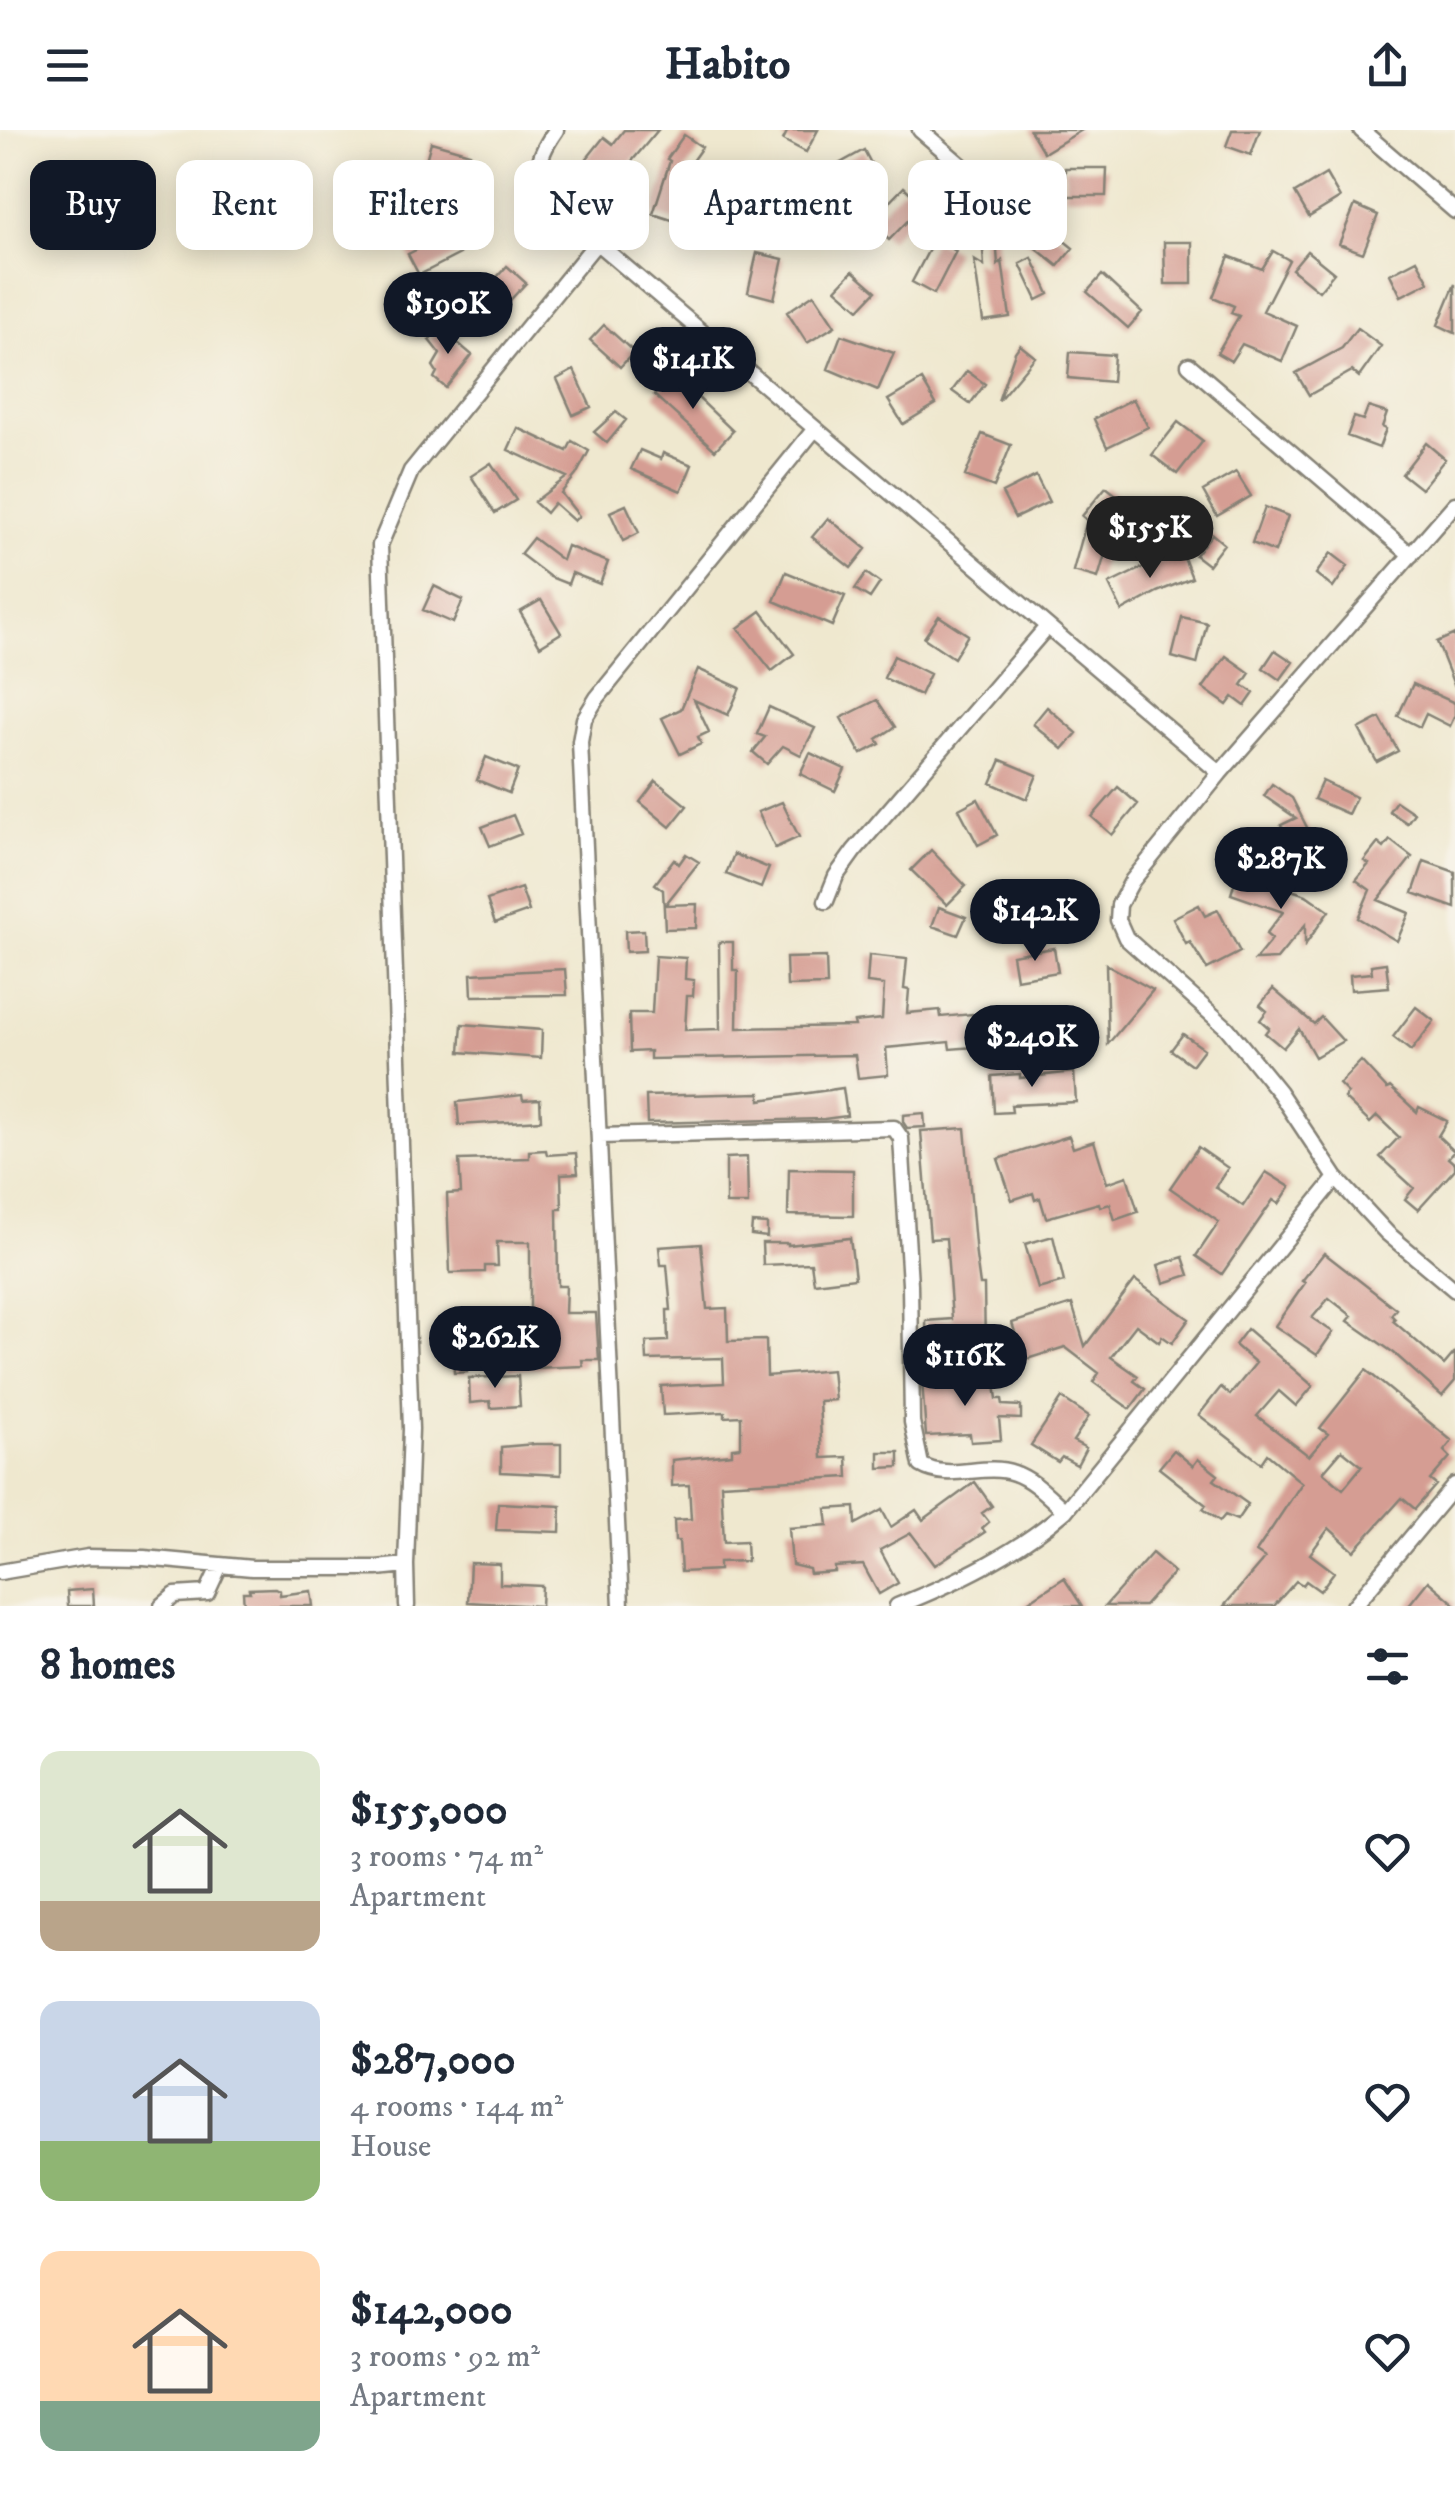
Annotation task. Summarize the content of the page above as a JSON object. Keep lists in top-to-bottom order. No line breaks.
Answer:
{"page":{"header":"Habito","chip":["Buy","Rent","Filters","New","Apartment","House"],"price":["$190K","$141K","$155K","$287K","$142K","$240K","$262K","$116K"],"heading":"8 homes","list":[{"name":"$155,000","note":"3 rooms · 74 m² · Apartment"},{"name":"$287,000","note":"4 rooms · 144 m² · House"},{"name":"$142,000","note":"3 rooms · 92 m² · Apartment"}]}}
